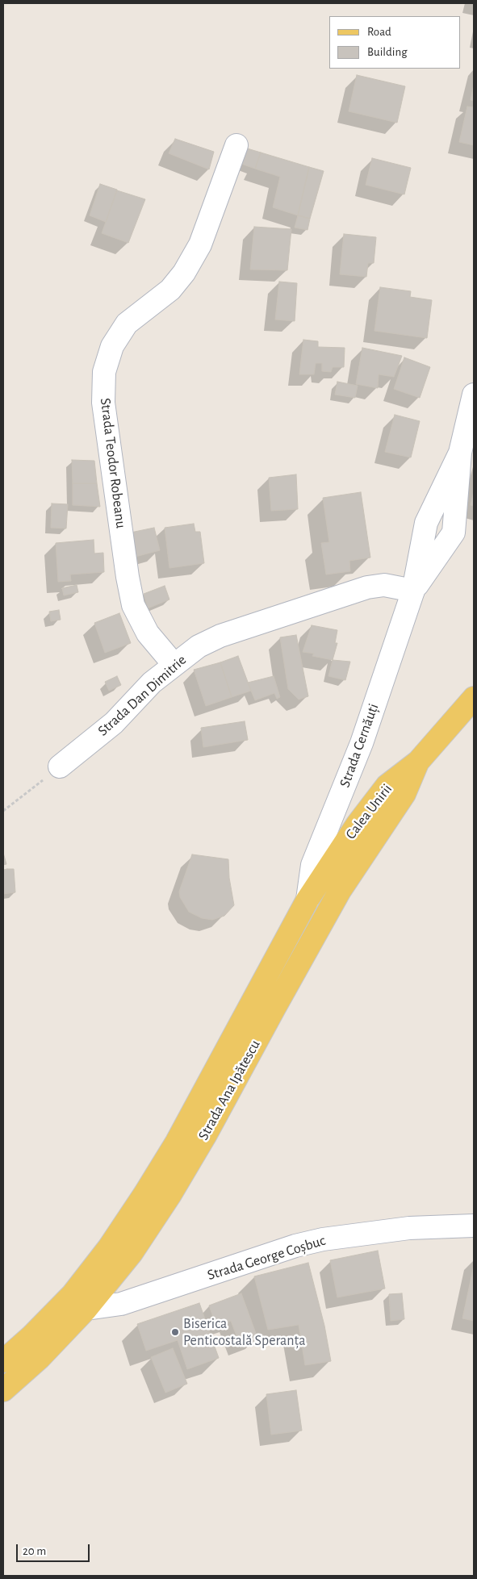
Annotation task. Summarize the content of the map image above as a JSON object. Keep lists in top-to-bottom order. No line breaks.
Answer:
{"streets":{"main road":["Calea Unirii","Strada Ana Ipătescu"],"street":["Strada Teodor Robeanu","Strada Dan Dimitrie","Strada Cernăuți","Strada George Coșbuc"]},"crossings":[["Strada Teodor Robeanu","Strada Dan Dimitrie"],["Strada Dan Dimitrie","Strada Cernăuți"],["Strada Cernăuți","Calea Unirii"],["Strada Cernăuți","Strada Ana Ipătescu"],["Calea Unirii","Strada Ana Ipătescu"],["Strada Ana Ipătescu","Strada George Coșbuc"]],"places":["Biserica Penticostală Speranța"],"legend":["Road","Building"],"scale_bar":"20 m"}
